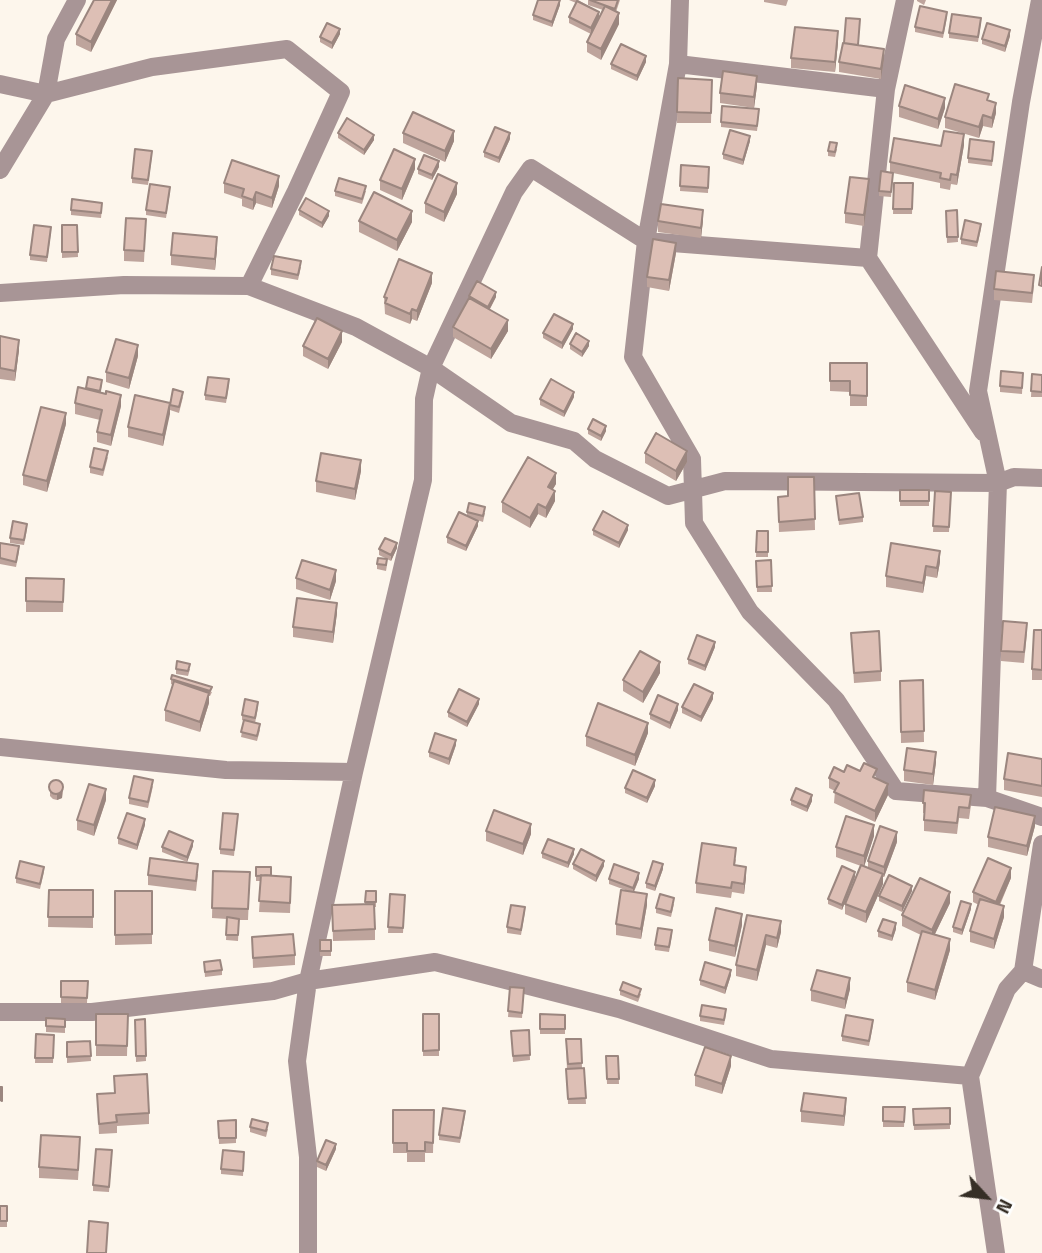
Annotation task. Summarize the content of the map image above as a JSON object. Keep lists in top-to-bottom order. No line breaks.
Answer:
{"north":"bottom right"}
